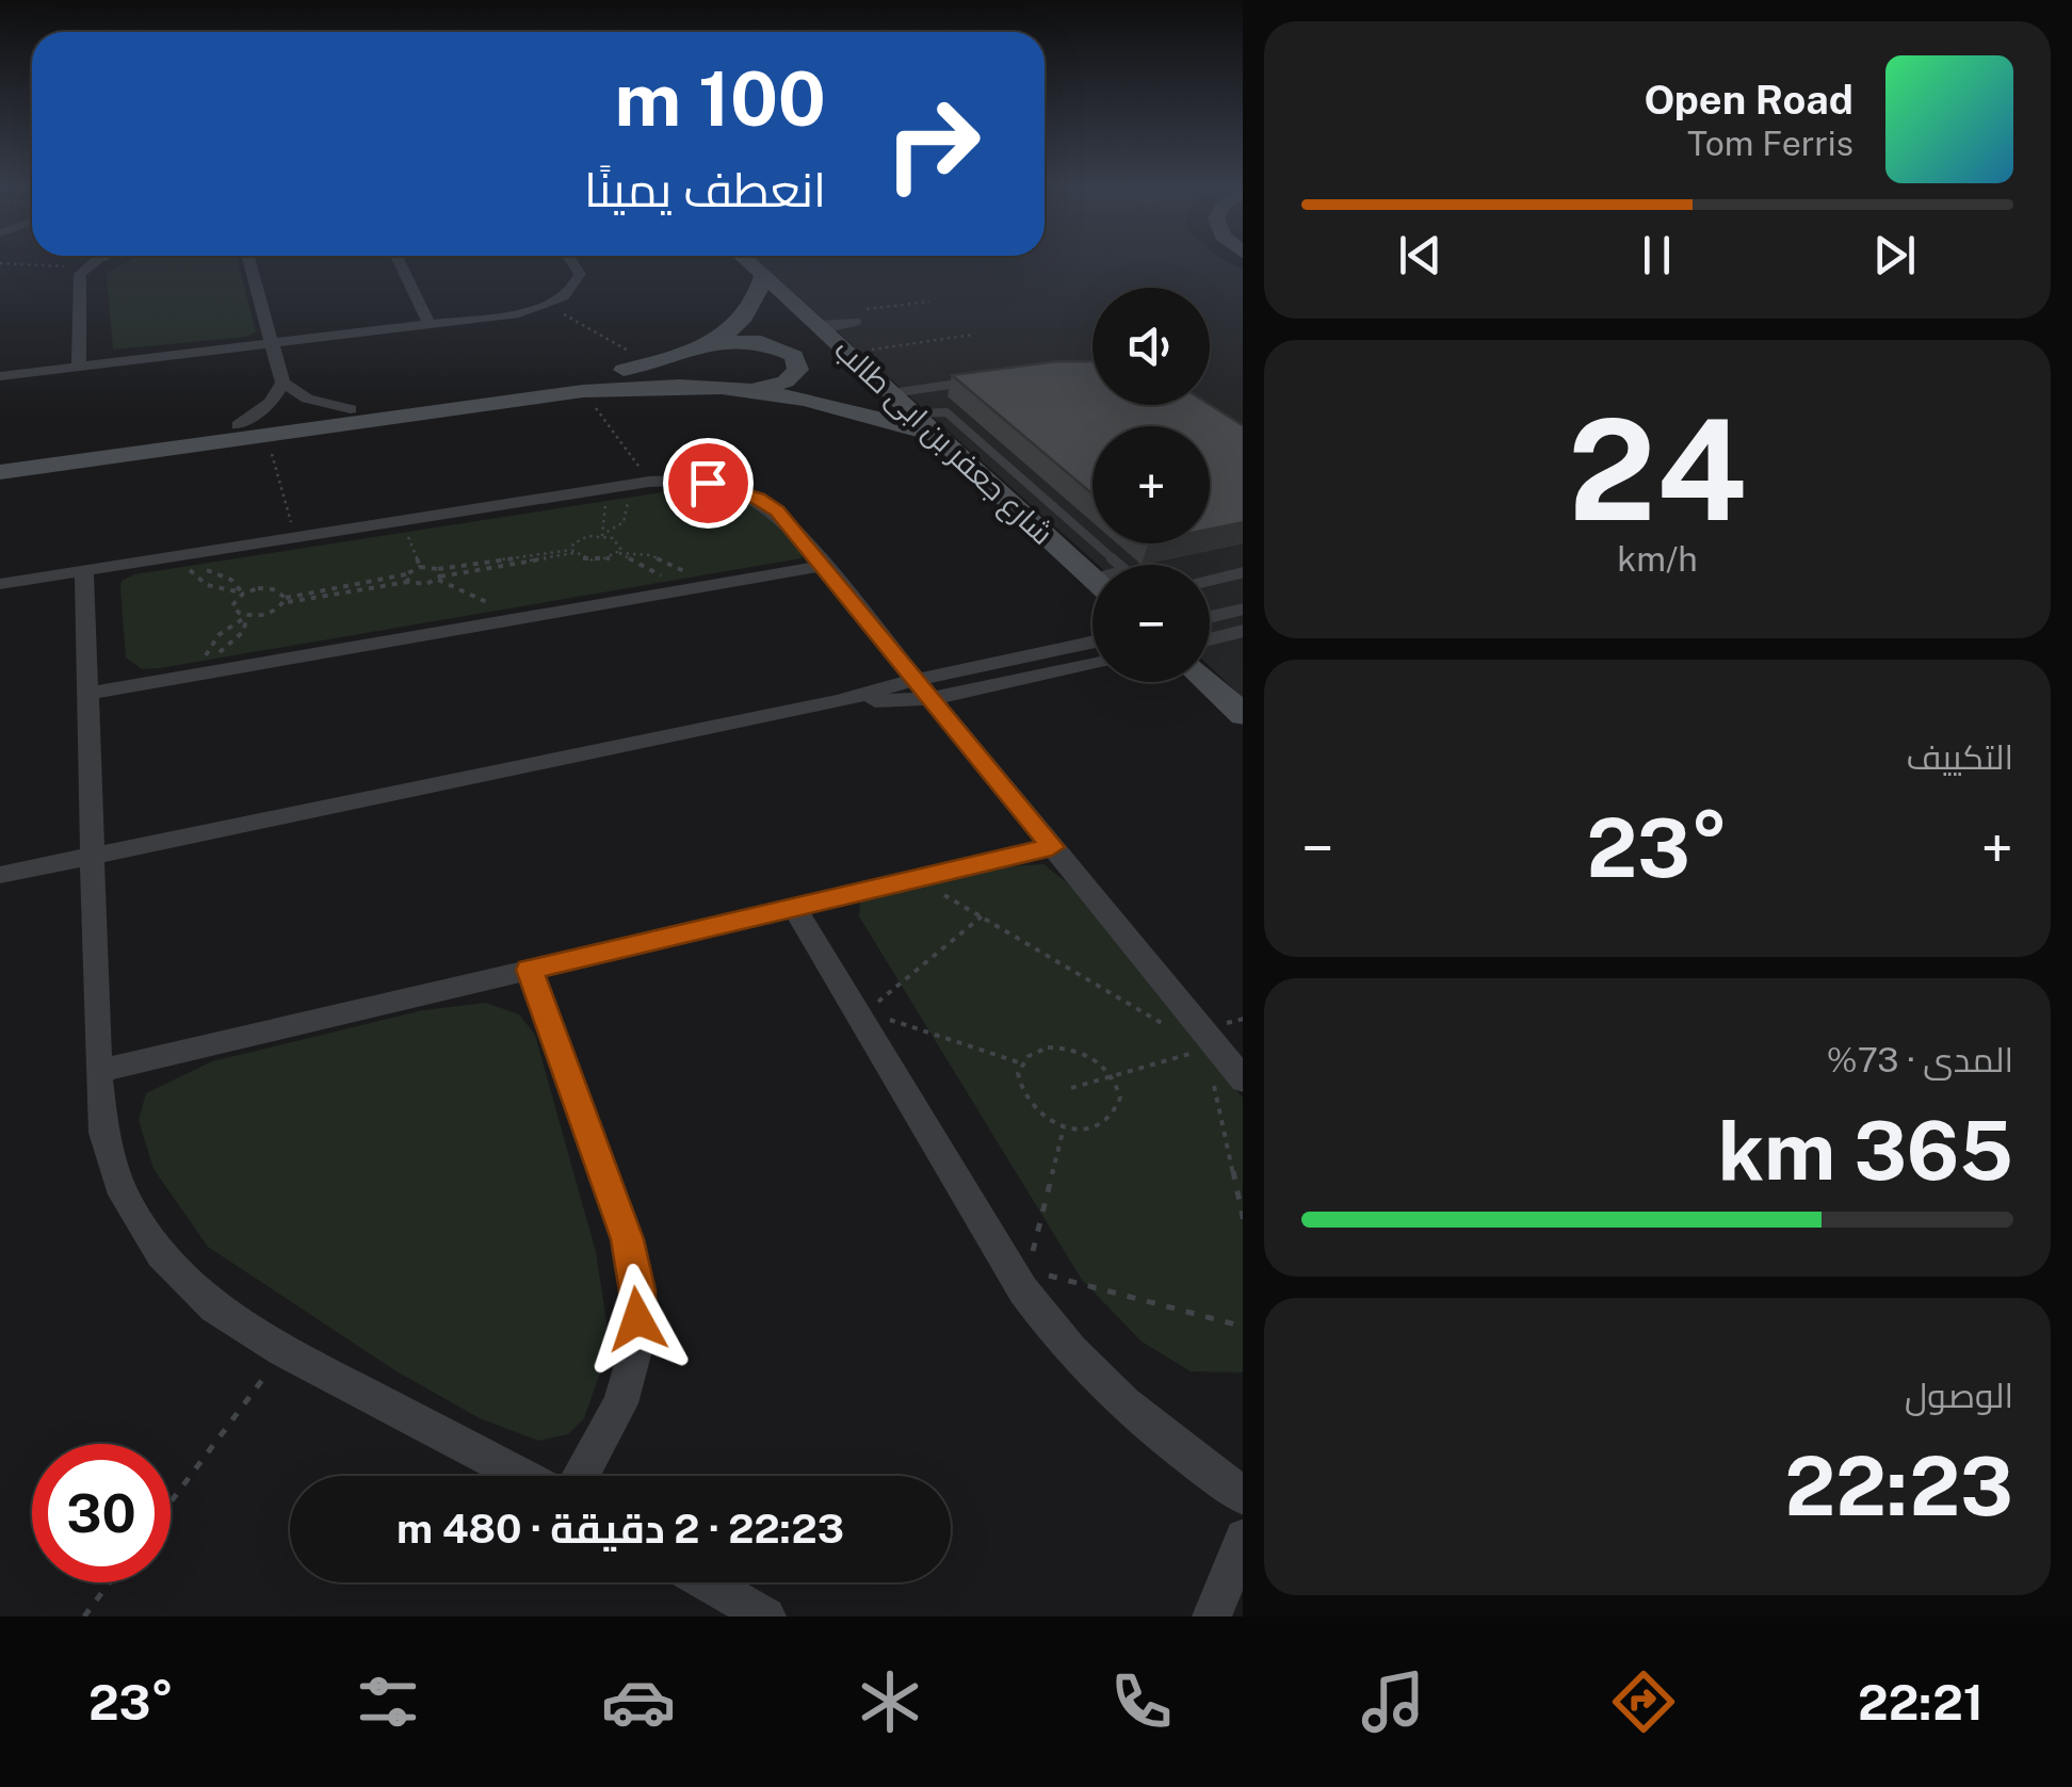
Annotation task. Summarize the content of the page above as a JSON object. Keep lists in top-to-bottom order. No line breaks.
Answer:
{"streets":{"street":["شارع جعفر بن ابى طالب"]},"page":{"turn":["100 m","انعطف يمينًا"],"song":["Open Road","Tom Ferris"],"map_buttons":["+","−"],"tile":[["24","km/h"],"التكييف",["المدى · 73%","365 km"],["الوصول","22:23"]],"heat":["−","23°","+"],"limit":"30","trip":"22:23 · 2 دقيقة · 480 m","tabs":["22:21","23°"]}}
